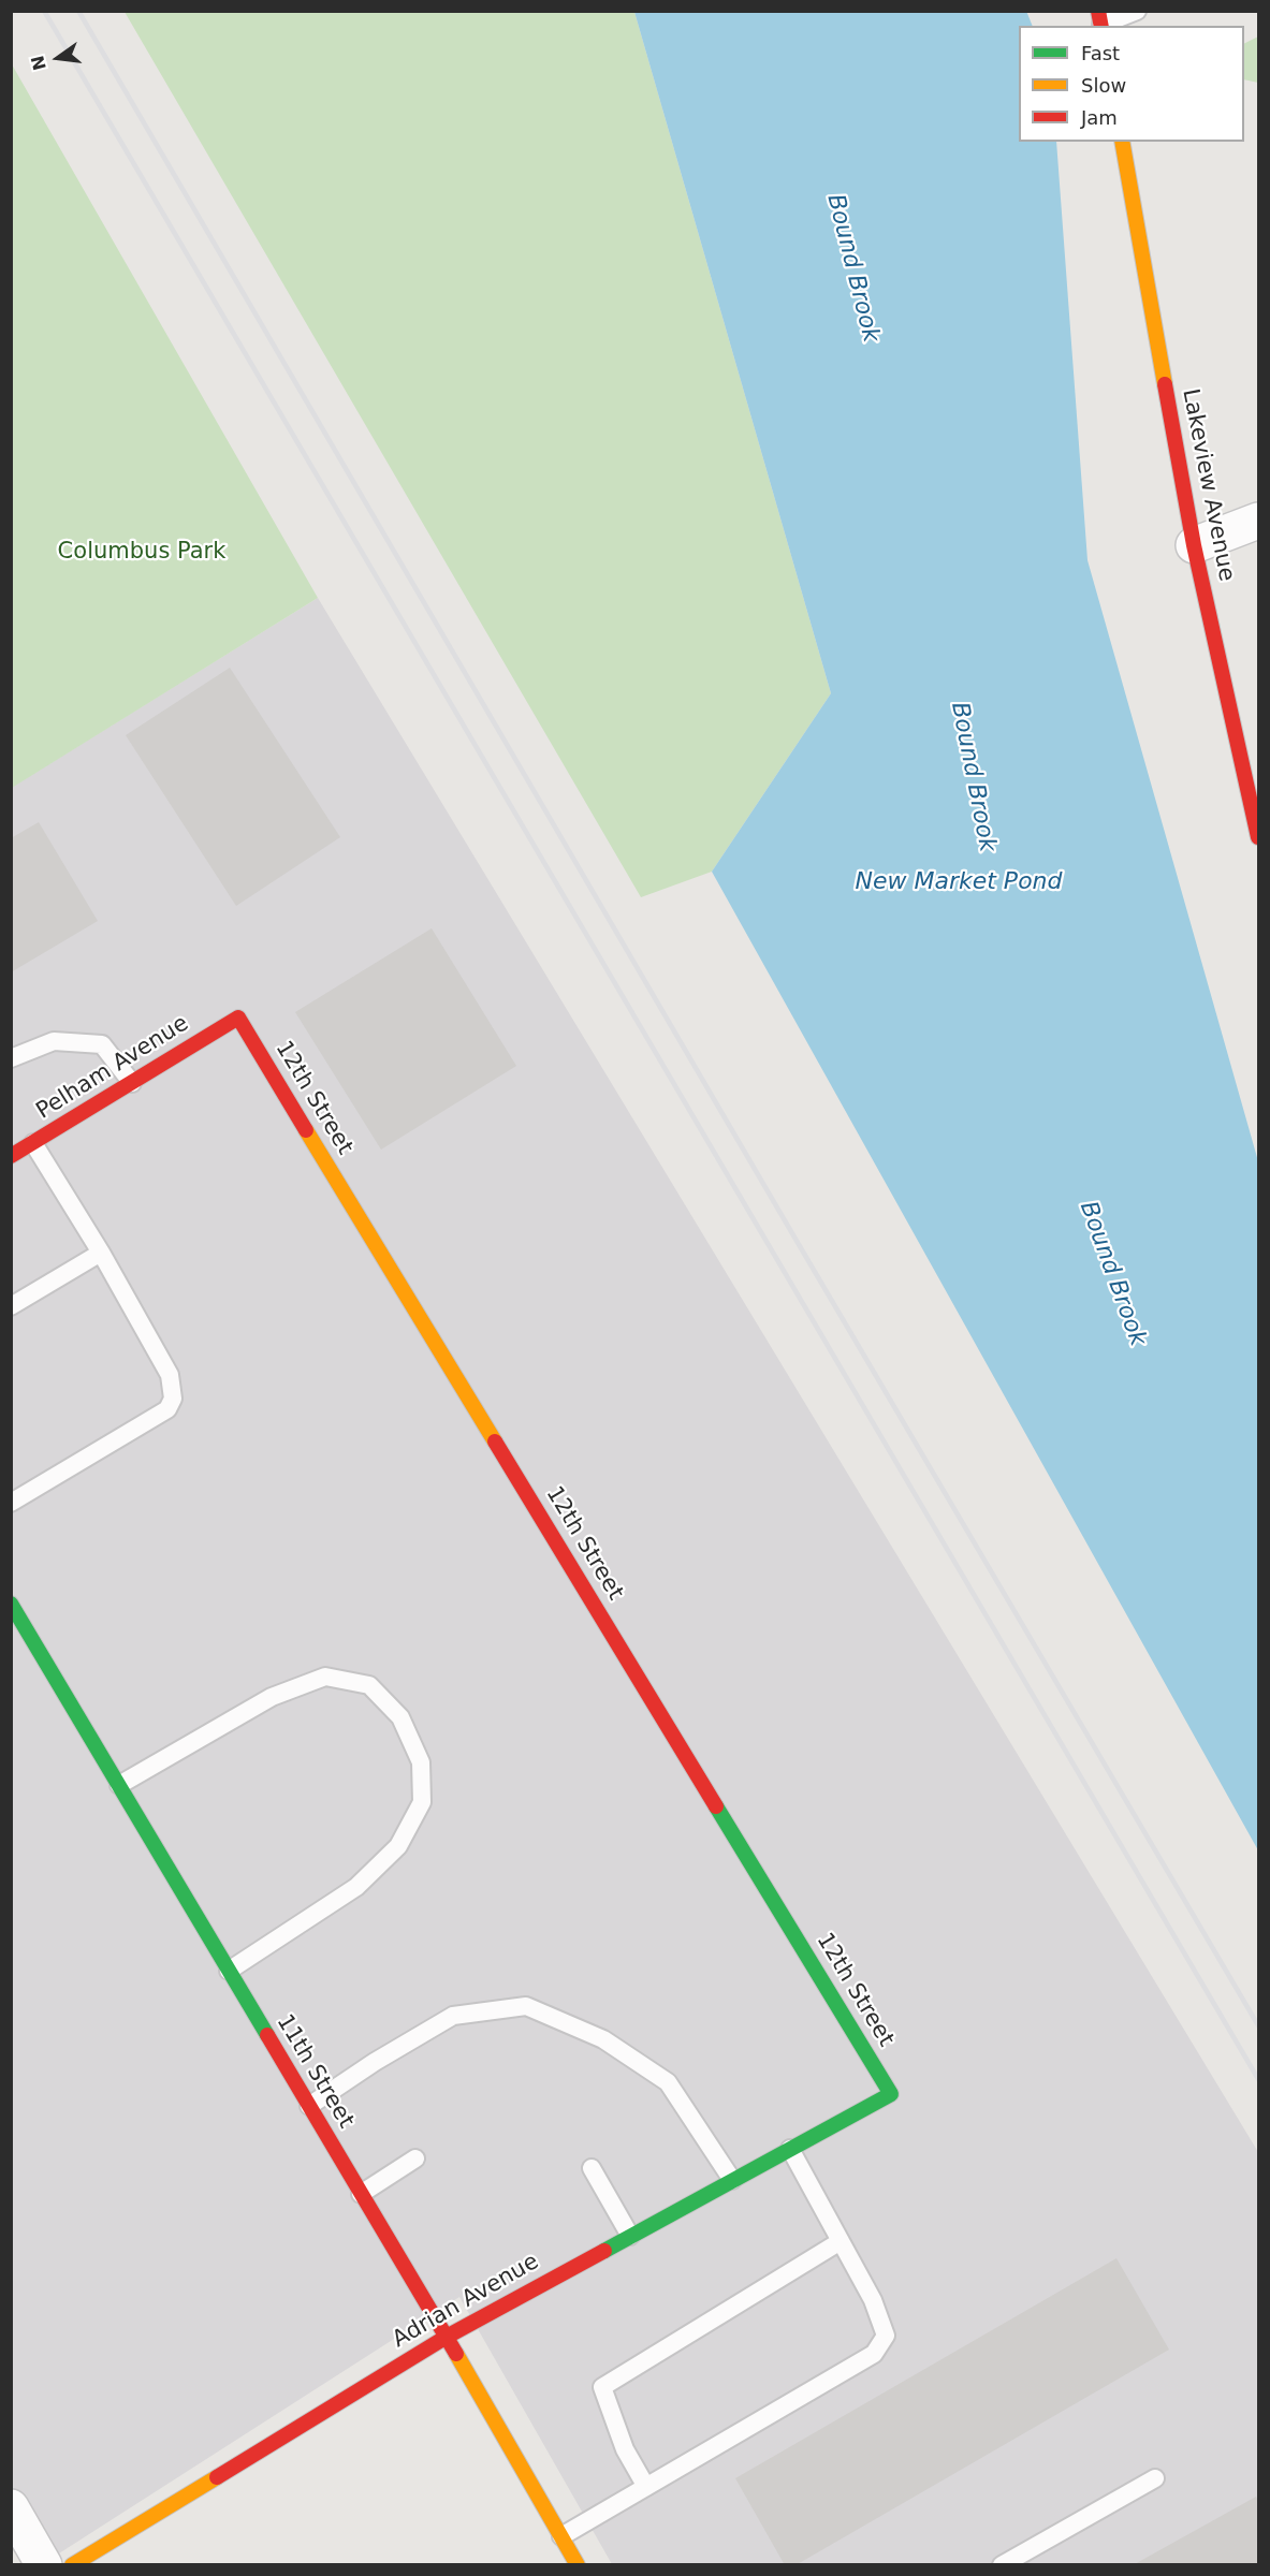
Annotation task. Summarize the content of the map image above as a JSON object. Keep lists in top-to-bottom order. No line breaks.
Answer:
{"streets":{"street":["Lakeview Avenue","Pelham Avenue","12th Street","11th Street","Adrian Avenue"]},"crossings":[["Pelham Avenue","12th Street"],["12th Street","Adrian Avenue"],["11th Street","Adrian Avenue"]],"water":["Bound Brook","New Market Pond"],"parks":["Columbus Park"],"legend":["Fast","Slow","Jam"],"north":"left"}
